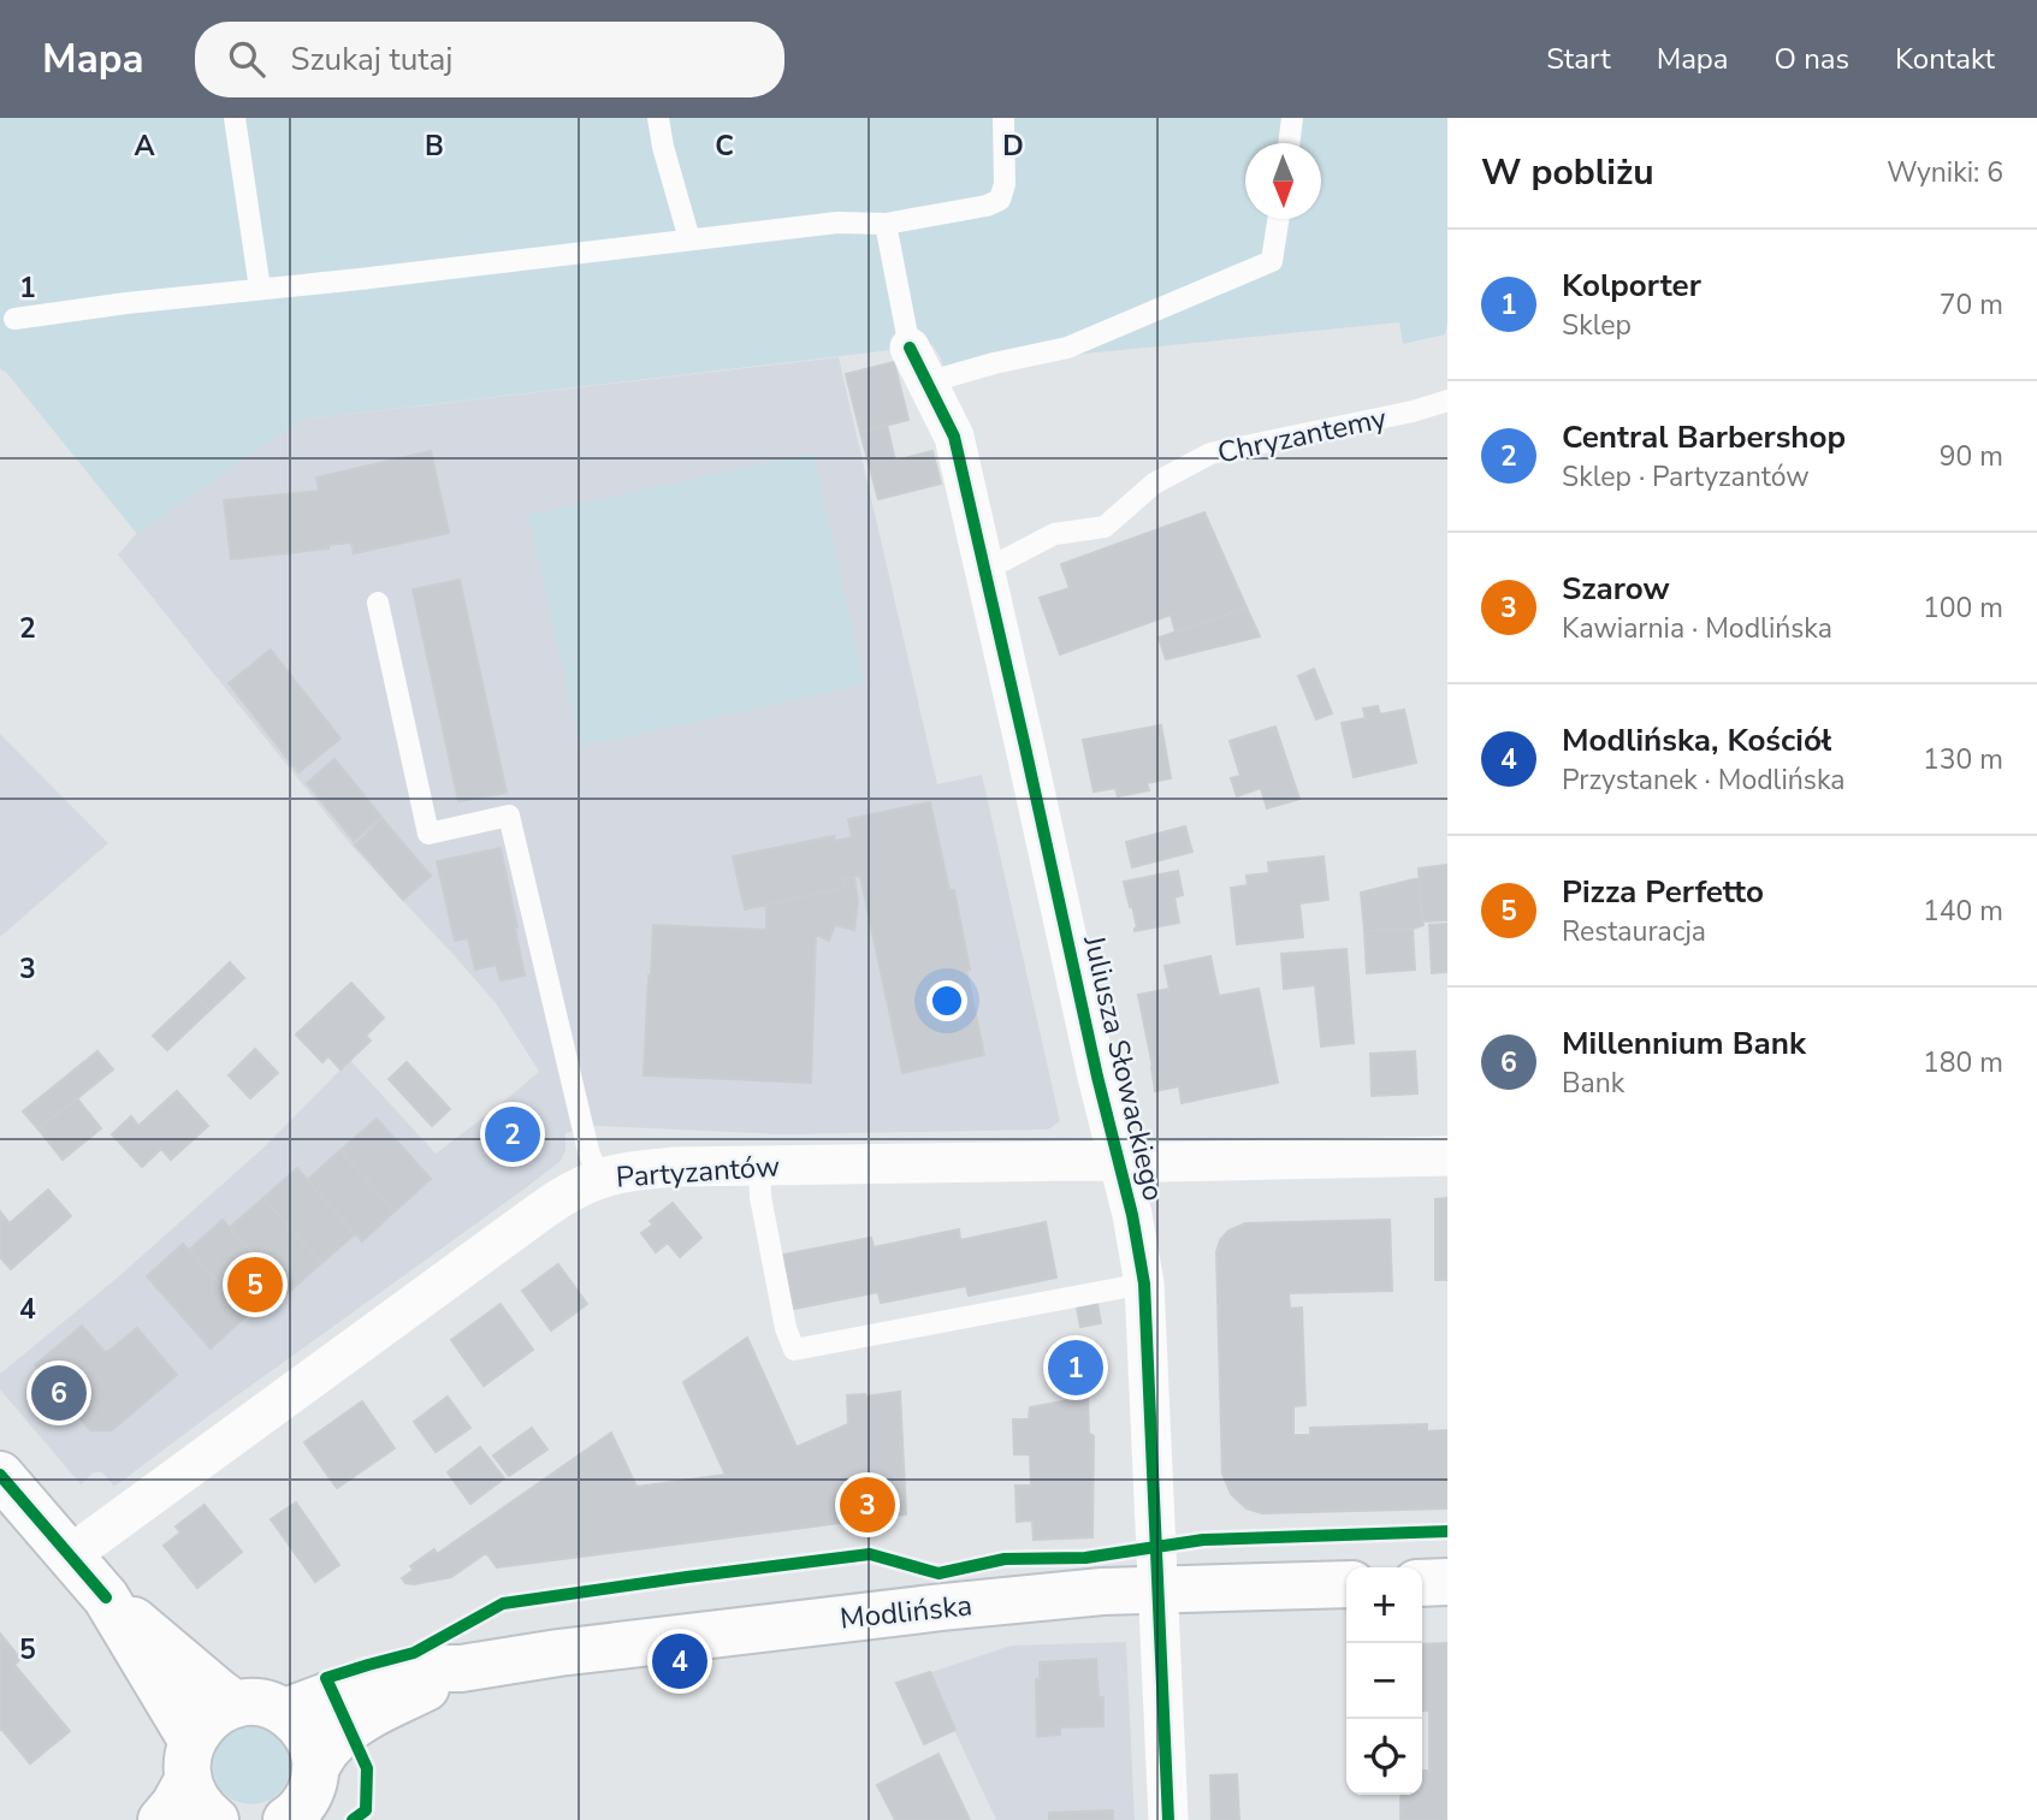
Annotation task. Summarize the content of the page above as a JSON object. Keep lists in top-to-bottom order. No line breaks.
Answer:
{"streets":{"main road":["Modlińska"],"street":["Juliusza Słowackiego","Partyzantów"],"lane":["Chryzantemy"]},"crossings":[["Chryzantemy","Juliusza Słowackiego"],["Juliusza Słowackiego","Partyzantów"],["Juliusza Słowackiego","Modlińska"]],"north":"bottom","page":{"header":"Mapa","search":"Szukaj tutaj","nav":["Start","Mapa","O nas","Kontakt"],"heading":["W pobliżu","Wyniki: 6"],"list":[{"mark":"1","name":"Kolporter","note":"Sklep","value":"70 m"},{"mark":"2","name":"Central Barbershop","note":"Sklep · Partyzantów","value":"90 m"},{"mark":"3","name":"Szarow","note":"Kawiarnia · Modlińska","value":"100 m"},{"mark":"4","name":"Modlińska, Kościół","note":"Przystanek · Modlińska","value":"130 m"},{"mark":"5","name":"Pizza Perfetto","note":"Restauracja","value":"140 m"},{"mark":"6","name":"Millennium Bank","note":"Bank","value":"180 m"}],"pins":["2","5","1","6","3","4"],"map_buttons":["+","−"]},"grid":{"columns":["A","B","C","D"],"rows":["1","2","3","4","5"]}}
